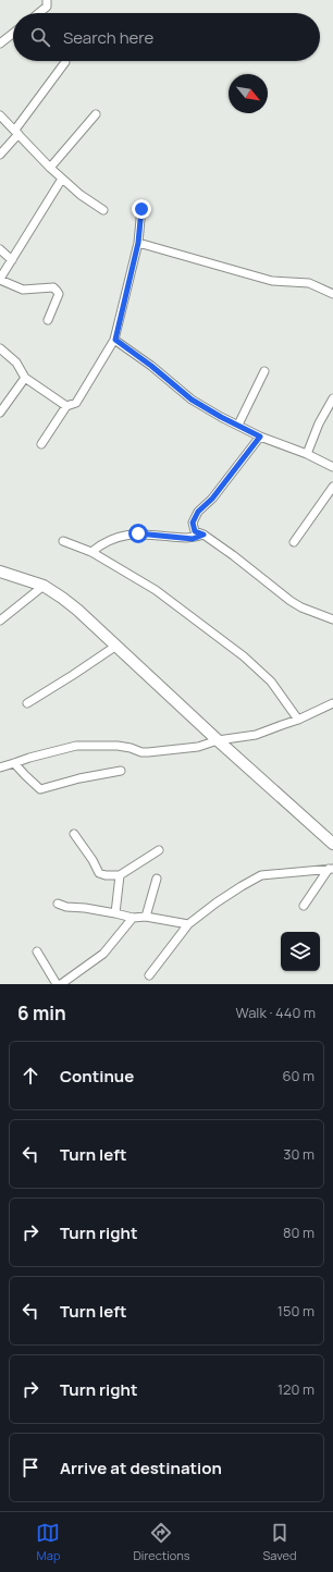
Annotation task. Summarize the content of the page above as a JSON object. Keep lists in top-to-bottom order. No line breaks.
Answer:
{"north":"bottom right","page":{"search":"Search here","heading":["6 min","Walk · 440 m"],"list":[["Continue","60 m"],["Turn left","30 m"],["Turn right","80 m"],["Turn left","150 m"],["Turn right","120 m"],"Arrive at destination"],"nav":["Map","Directions","Saved"]}}
